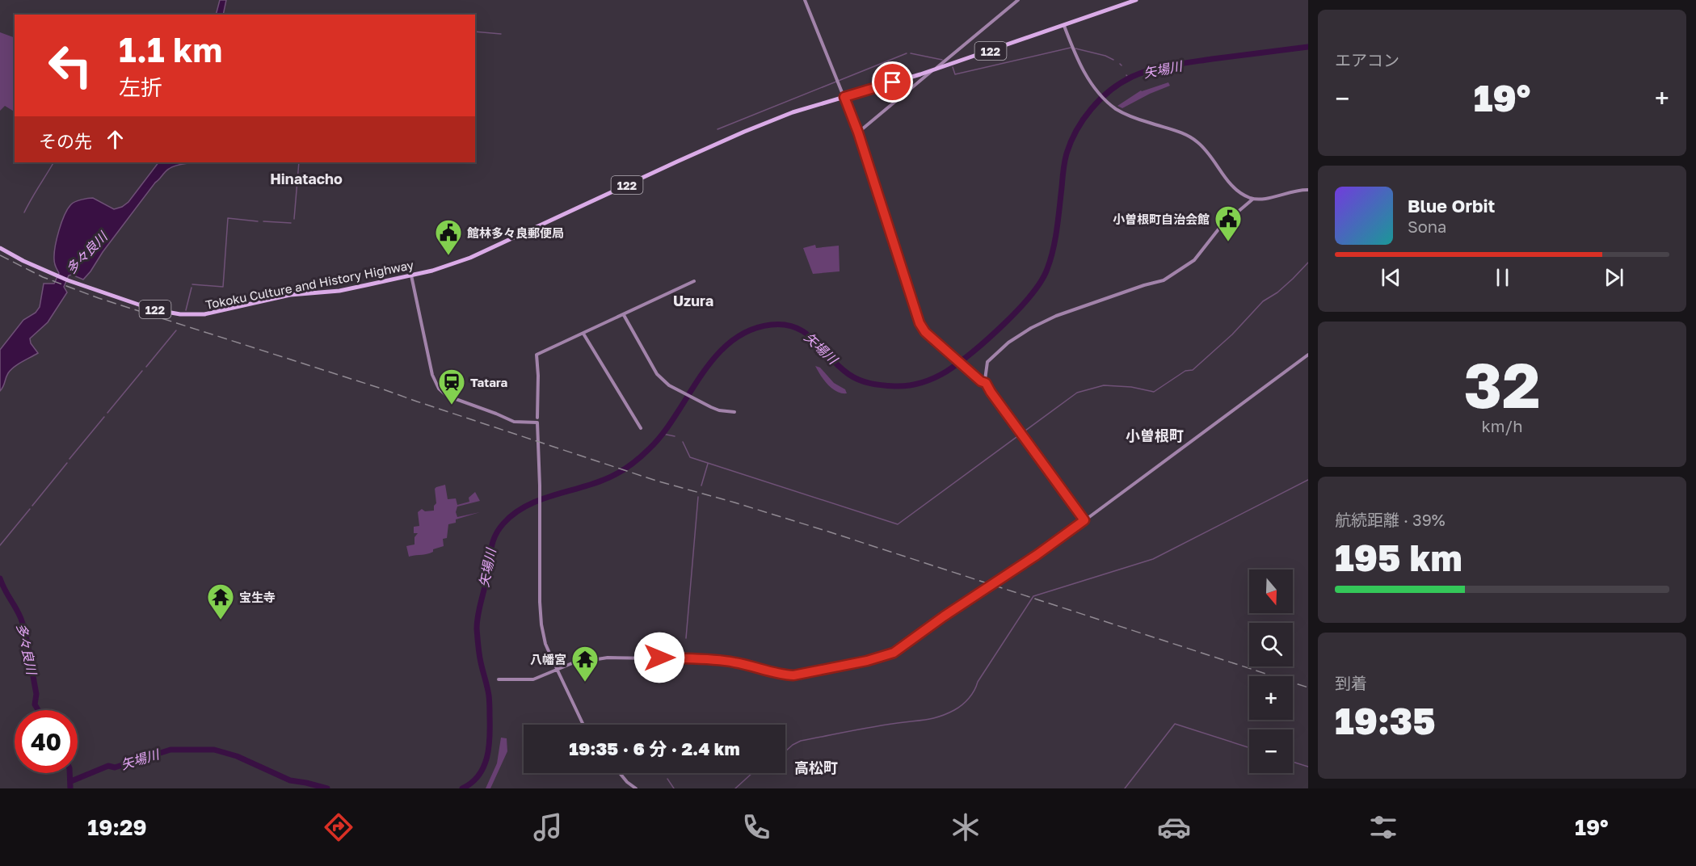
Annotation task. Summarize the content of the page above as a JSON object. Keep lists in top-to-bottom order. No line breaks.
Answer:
{"streets":{"highway":["122","Tokoku Culture and History Highway"]},"districts":["Hinatacho","Uzura","小曽根町","高松町"],"water":["矢場川","多々良川"],"places":{"public building":["小曽根町自治会館","館林多々良郵便局"],"station":["Tatara"],"temple":["宝生寺","八幡宮"]},"north":"bottom","page":{"tile":["エアコン",["32","km/h"],["航続距離 · 39%","195 km"],["到着","19:35"]],"turn":["1.1 km","左折"],"heat":["−","19°","+"],"then":"その先","song":["Blue Orbit","Sona"],"map_buttons":["+","−"],"limit":"40","trip":"19:35 · 6 分 · 2.4 km","tabs":["19:29","19°"]}}
